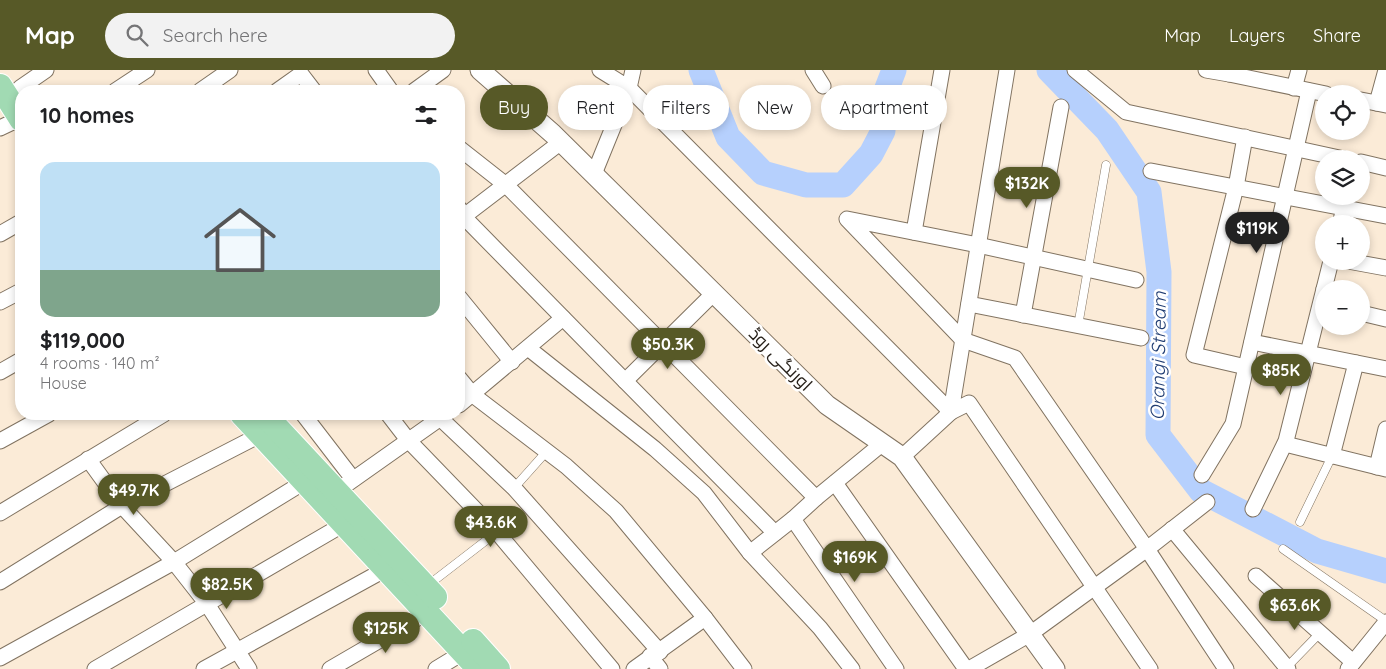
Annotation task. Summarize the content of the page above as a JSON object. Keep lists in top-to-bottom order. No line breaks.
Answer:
{"streets":{"street":["اورنگی روڈ"]},"water":["Orangi Stream"],"page":{"header":"Map","search":"Search here","nav":["Map","Layers","Share"],"map_buttons":["+","−"],"chip":["Buy","Rent","Filters","New","Apartment"],"heading":"10 homes","list":[{"name":"$119,000","note":"4 rooms · 140 m² · House"}],"price":["$132K","$119K","$50.3K","$85K","$49.7K","$43.6K","$169K","$82.5K","$63.6K","$125K"]}}
